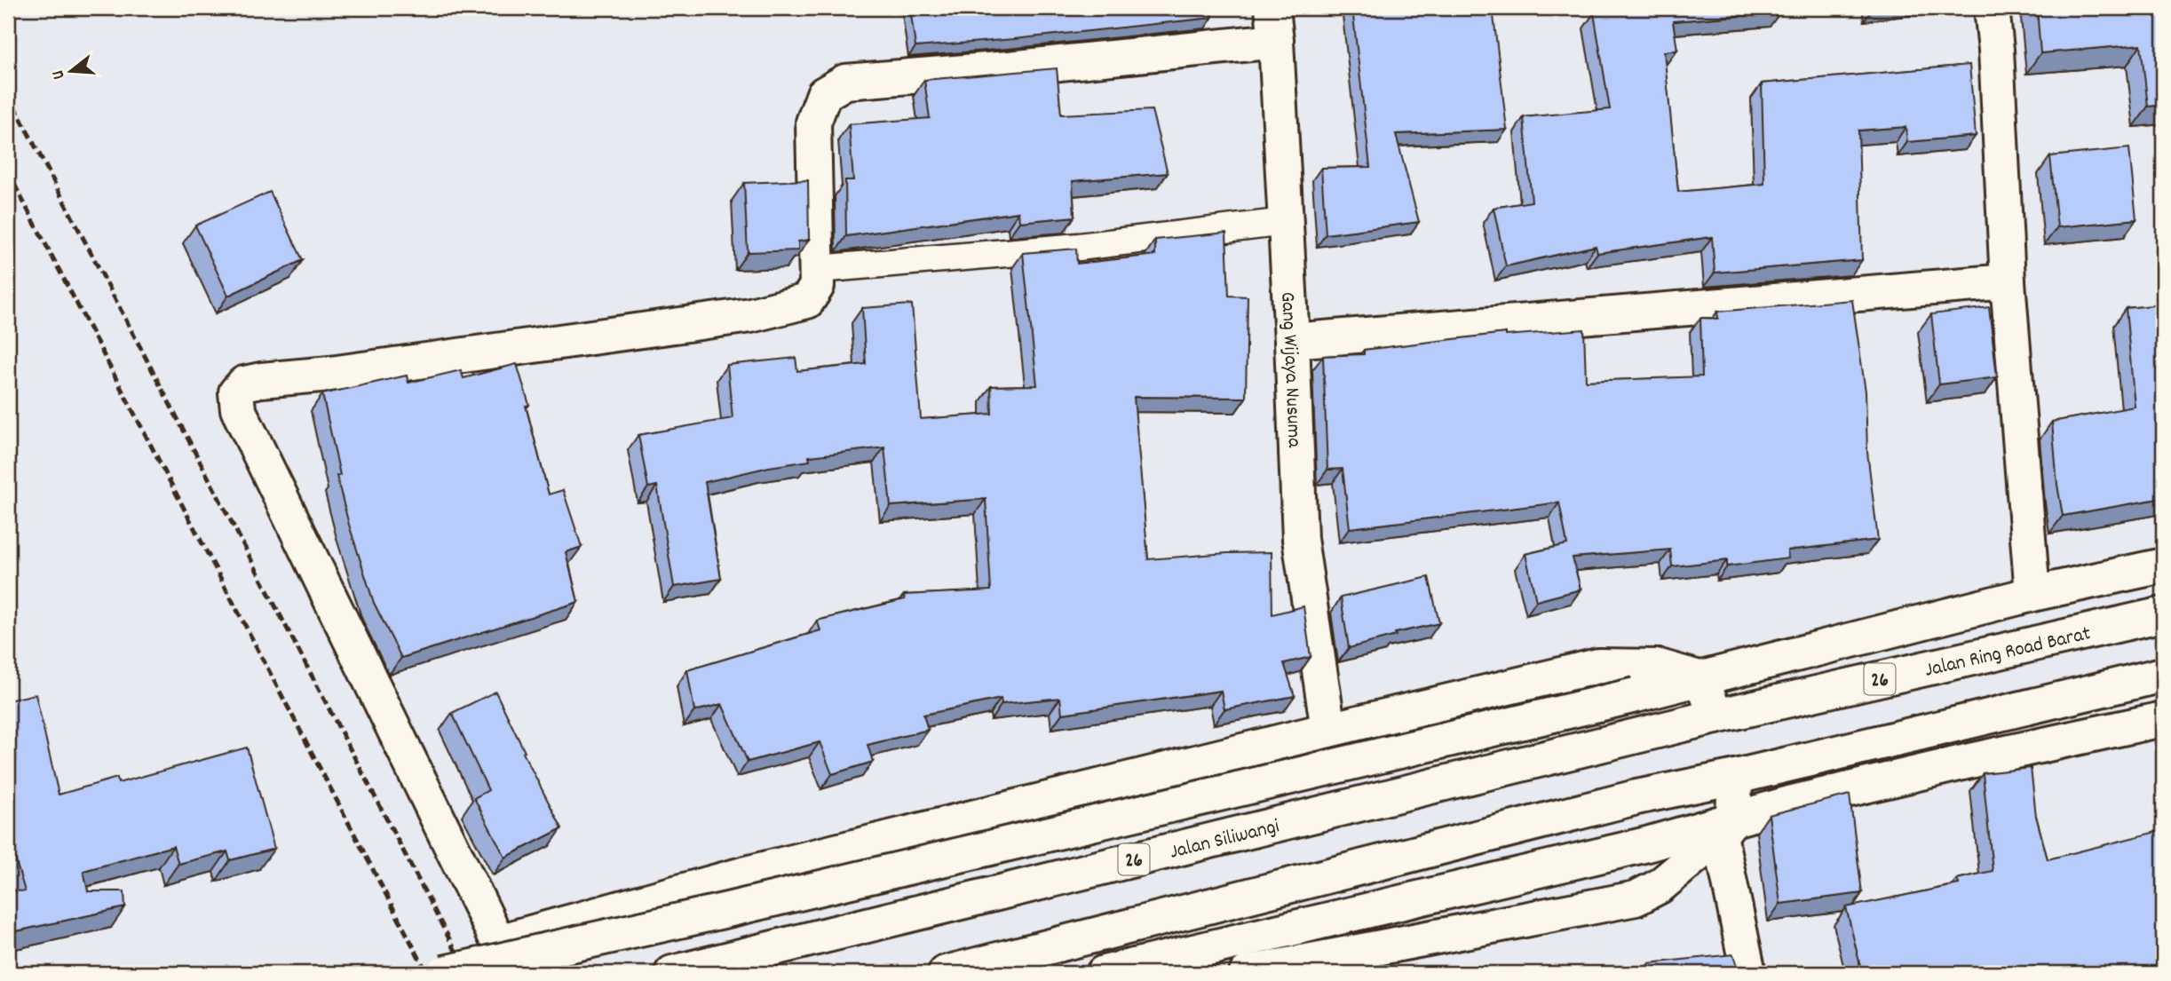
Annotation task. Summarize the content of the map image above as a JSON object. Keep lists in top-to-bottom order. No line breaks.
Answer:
{"streets":{"main road":["Gang Wijaya Nusuma","Jalan Ring Road Barat","26","Jalan Siliwangi"]},"crossings":[["Jalan Ring Road Barat","Jalan Siliwangi"]],"north":"left"}
